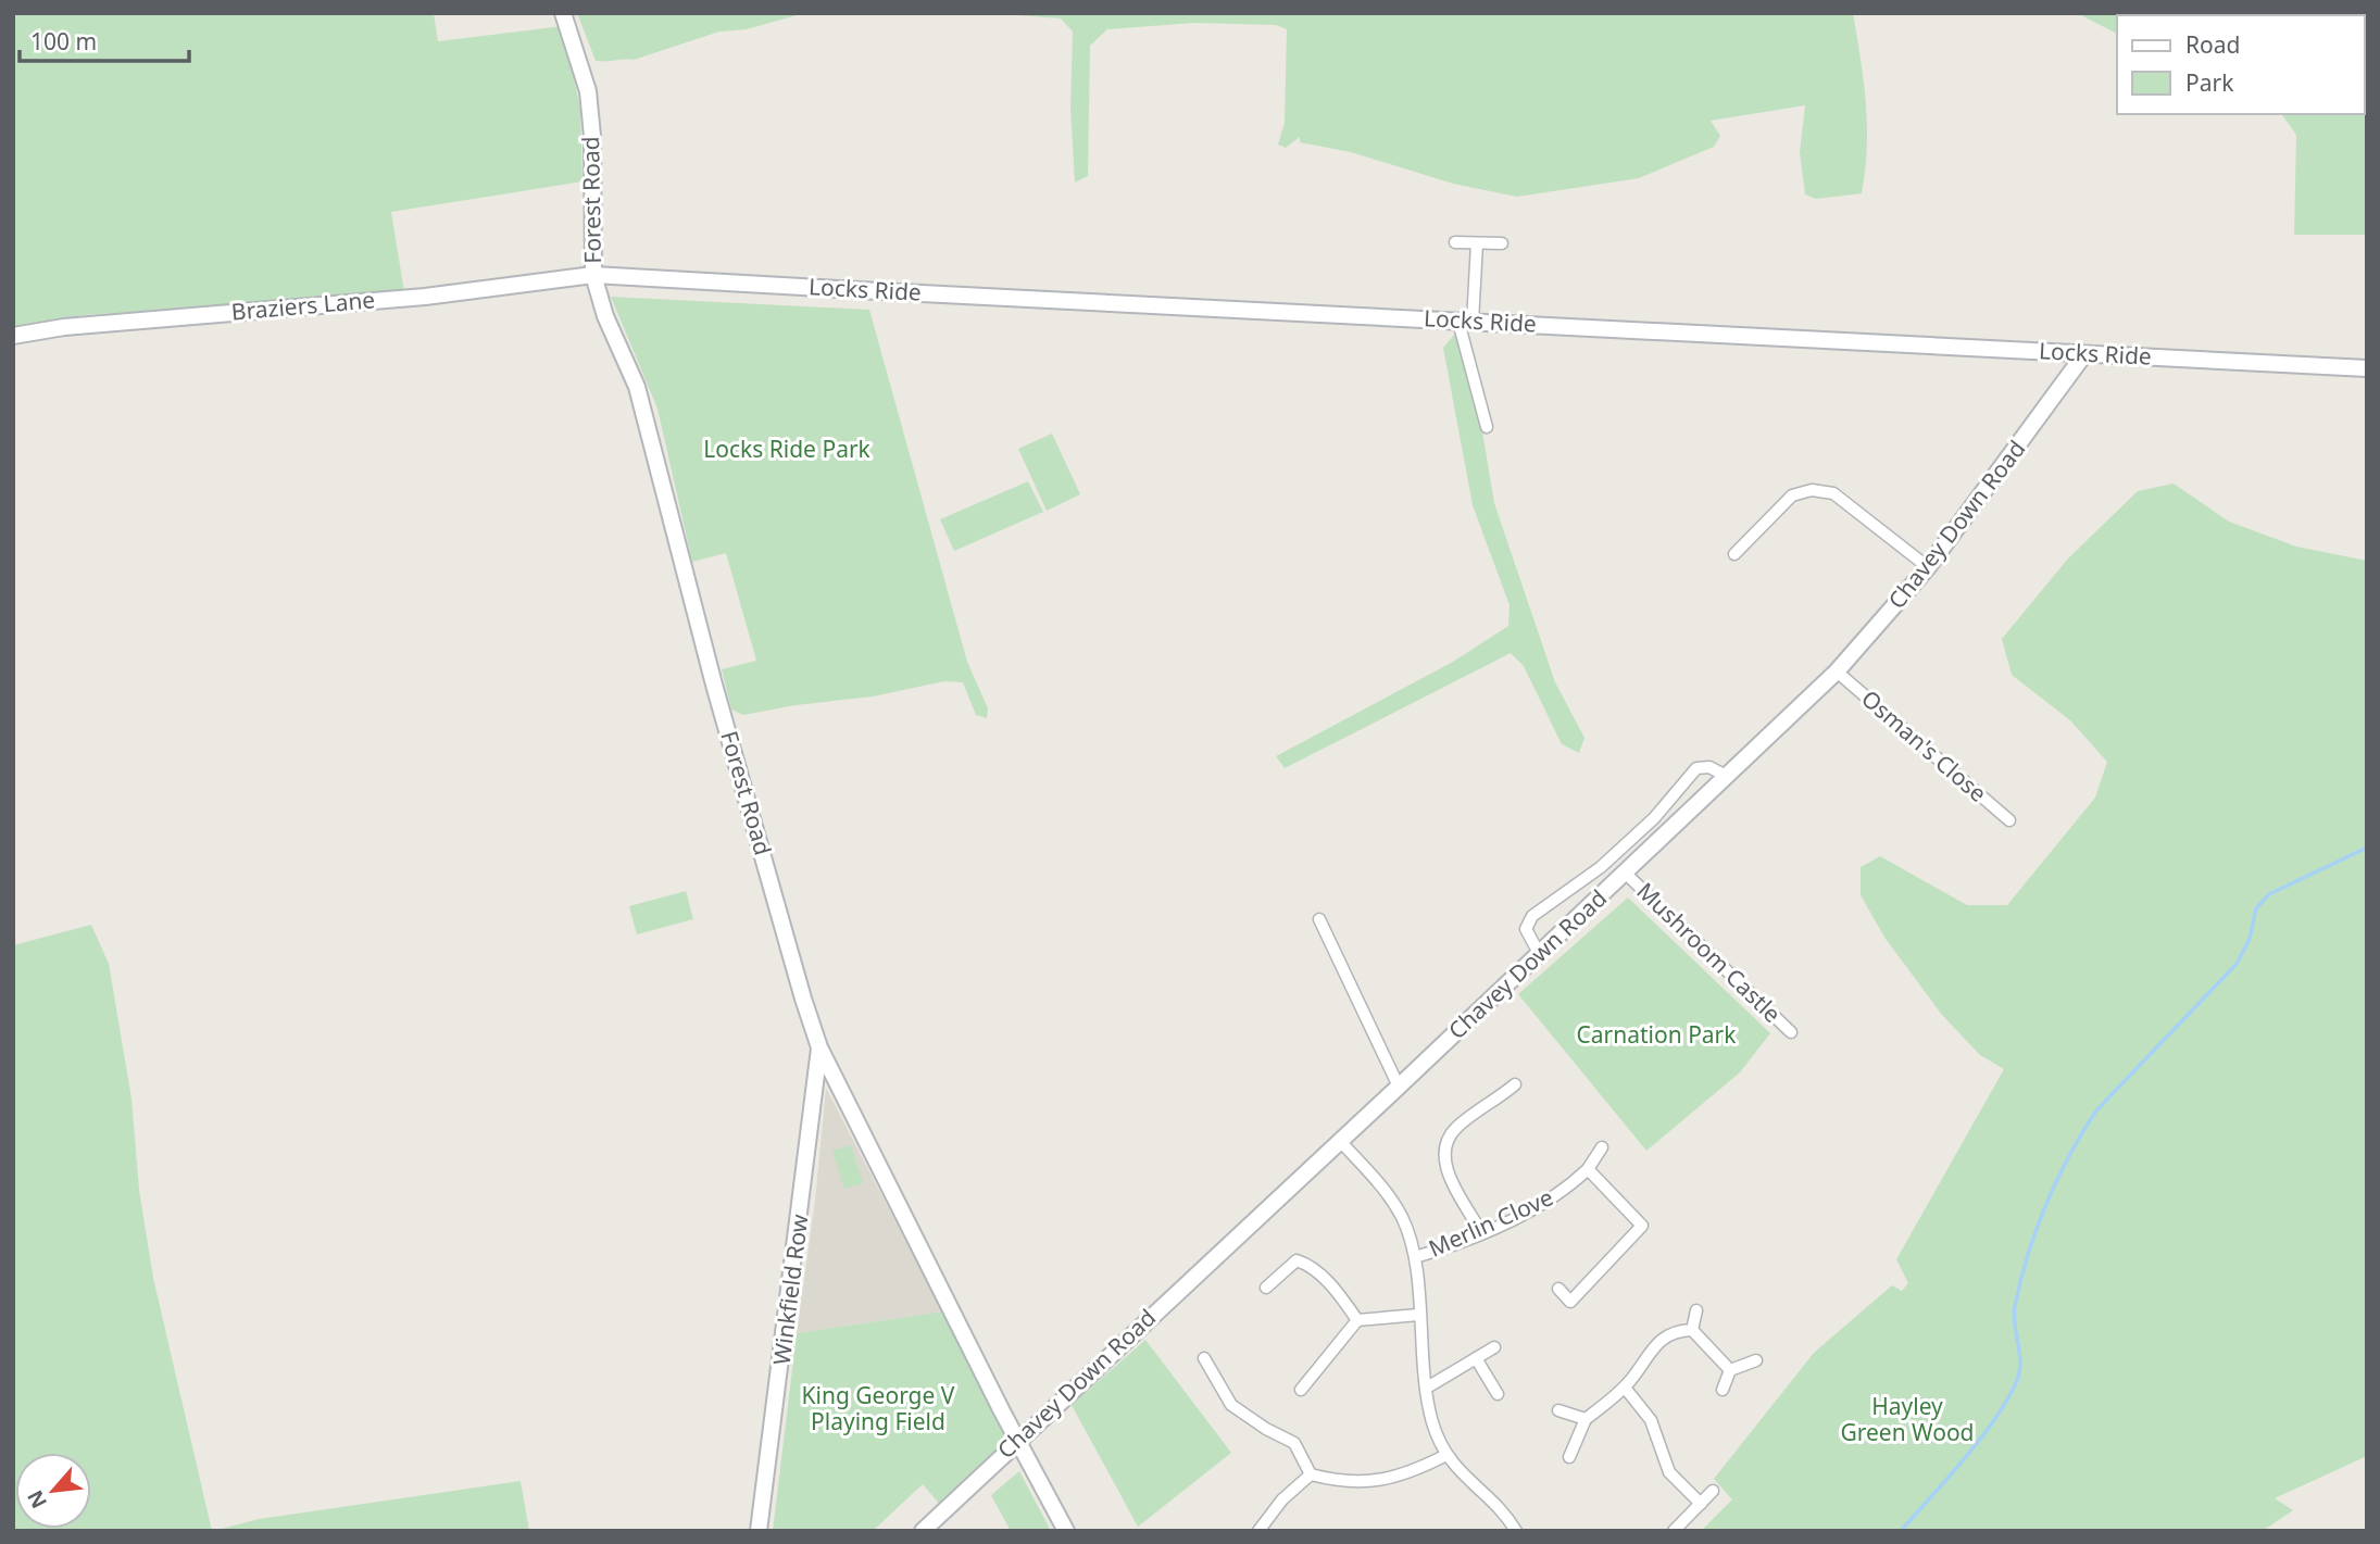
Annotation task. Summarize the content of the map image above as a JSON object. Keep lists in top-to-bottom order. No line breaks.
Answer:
{"streets":{"main road":["Forest Road","Locks Ride","Braziers Lane","Chavey Down Road","Winkfield Row"],"street":["Osman's Close","Mushroom Castle","Merlin Clove"]},"crossings":[["Forest Road","Locks Ride"],["Forest Road","Braziers Lane"],["Forest Road","Chavey Down Road"],["Forest Road","Winkfield Row"],["Locks Ride","Braziers Lane"],["Locks Ride","Chavey Down Road"],["Chavey Down Road","Osman's Close"],["Chavey Down Road","Mushroom Castle"]],"parks":["Locks Ride Park","Carnation Park","King George V Playing Field","Hayley Green Wood"],"legend":["Road","Park"],"scale_bar":"100 m","north":"bottom left"}
